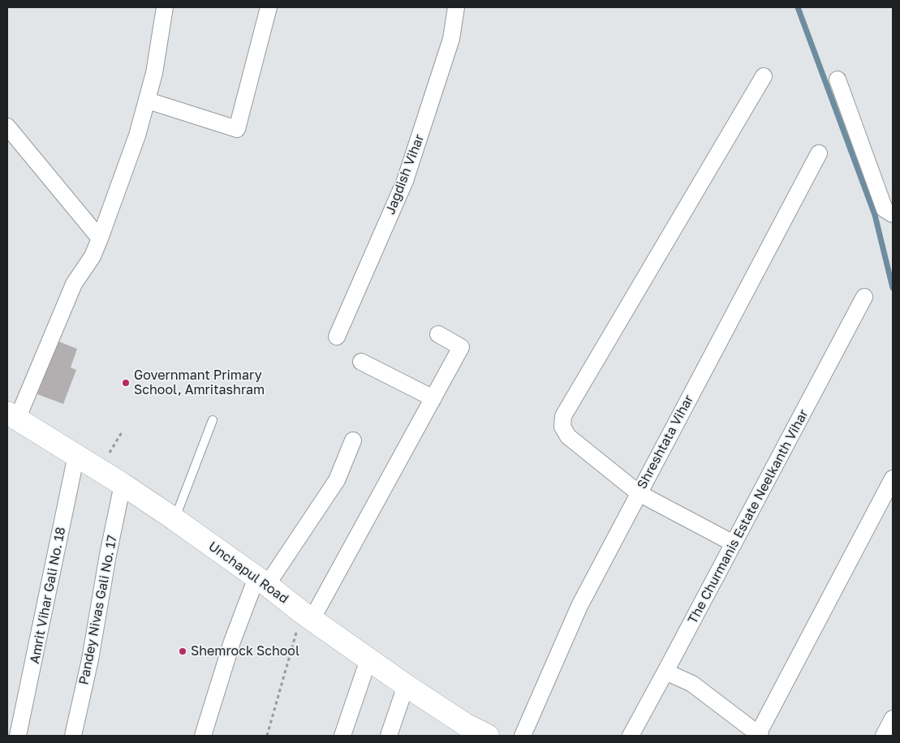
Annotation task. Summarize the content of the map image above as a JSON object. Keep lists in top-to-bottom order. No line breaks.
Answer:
{"streets":{"street":["Jagdish Vihar","Shreshtata Vihar","The Churmanis Estate Neelkanth Vihar","Unchapul Road","Amrit Vihar Gali No. 18","Pandey Nivas Gali No. 17"]},"crossings":[["Unchapul Road","Amrit Vihar Gali No. 18"],["Unchapul Road","Pandey Nivas Gali No. 17"]],"places":["Governmant Primary School, Amritashram","Shemrock School"]}
